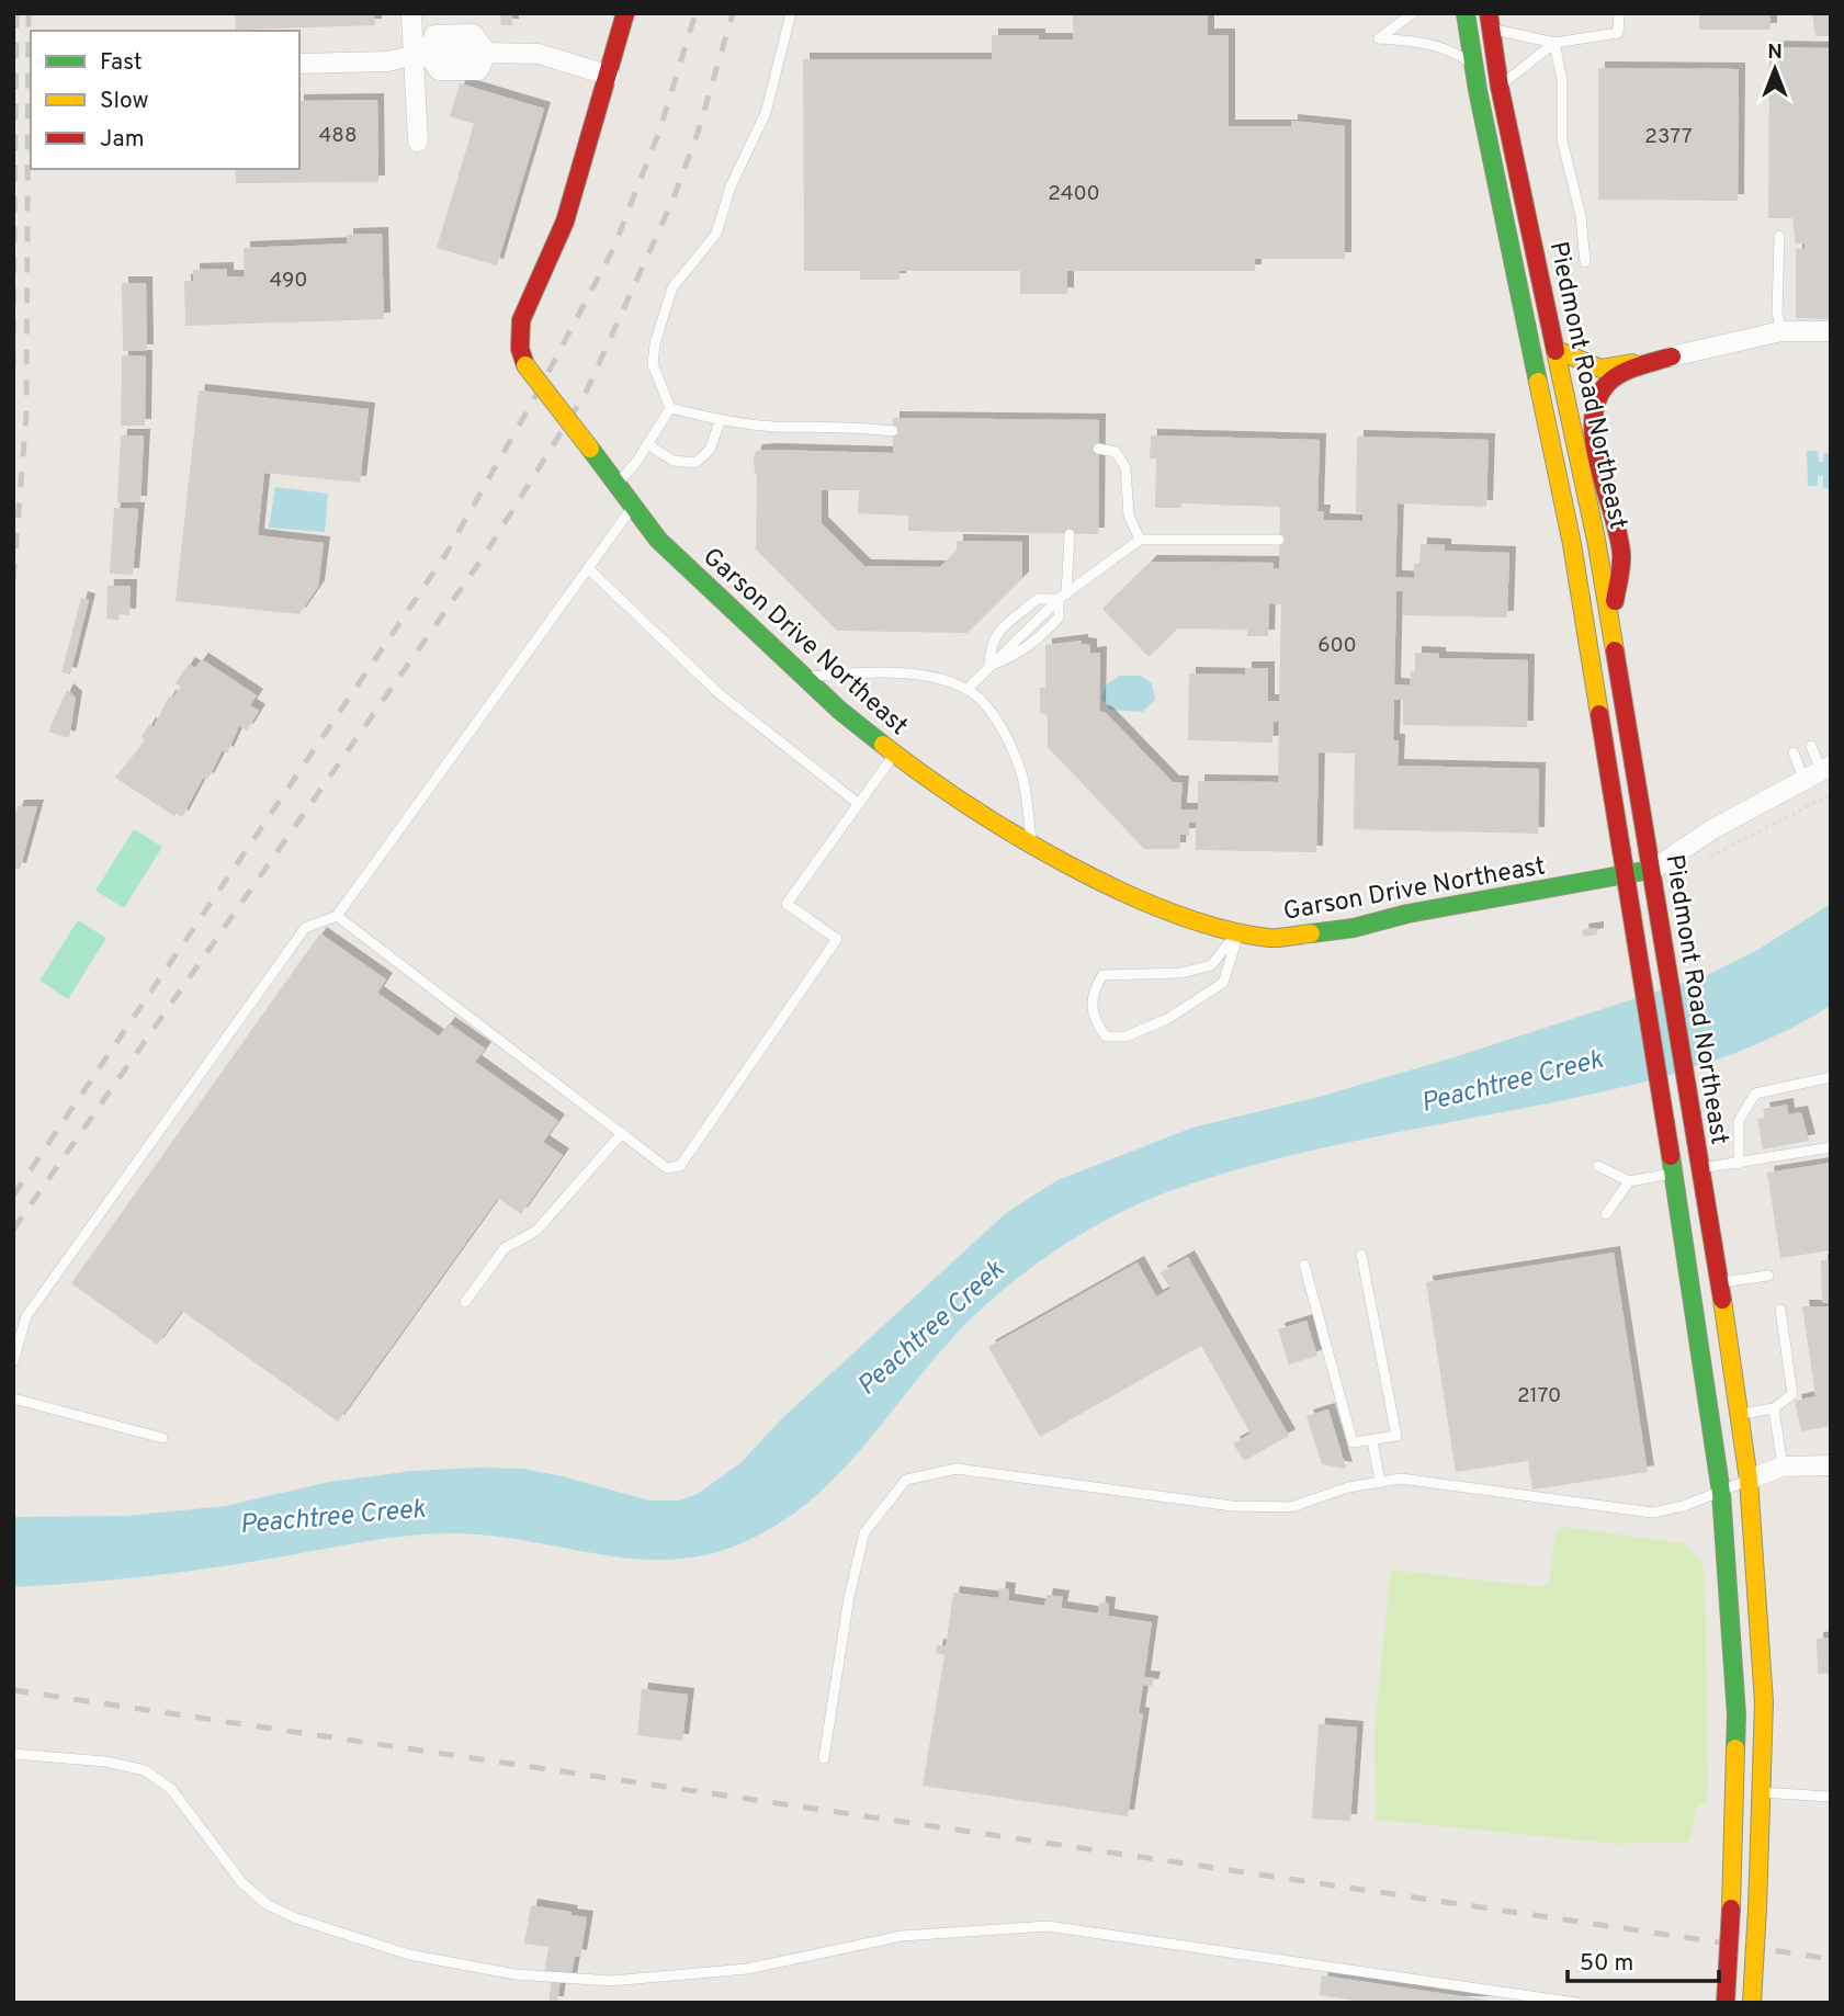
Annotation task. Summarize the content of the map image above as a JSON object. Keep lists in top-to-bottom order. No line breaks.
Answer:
{"streets":{"main road":["Piedmont Road Northeast","Garson Drive Northeast"]},"crossings":[["Piedmont Road Northeast","Garson Drive Northeast"]],"water":["Peachtree Creek"],"house_numbers":["488","2377","2400","490","600","2170"],"legend":["Fast","Slow","Jam"],"scale_bar":"50 m","north":"top"}
